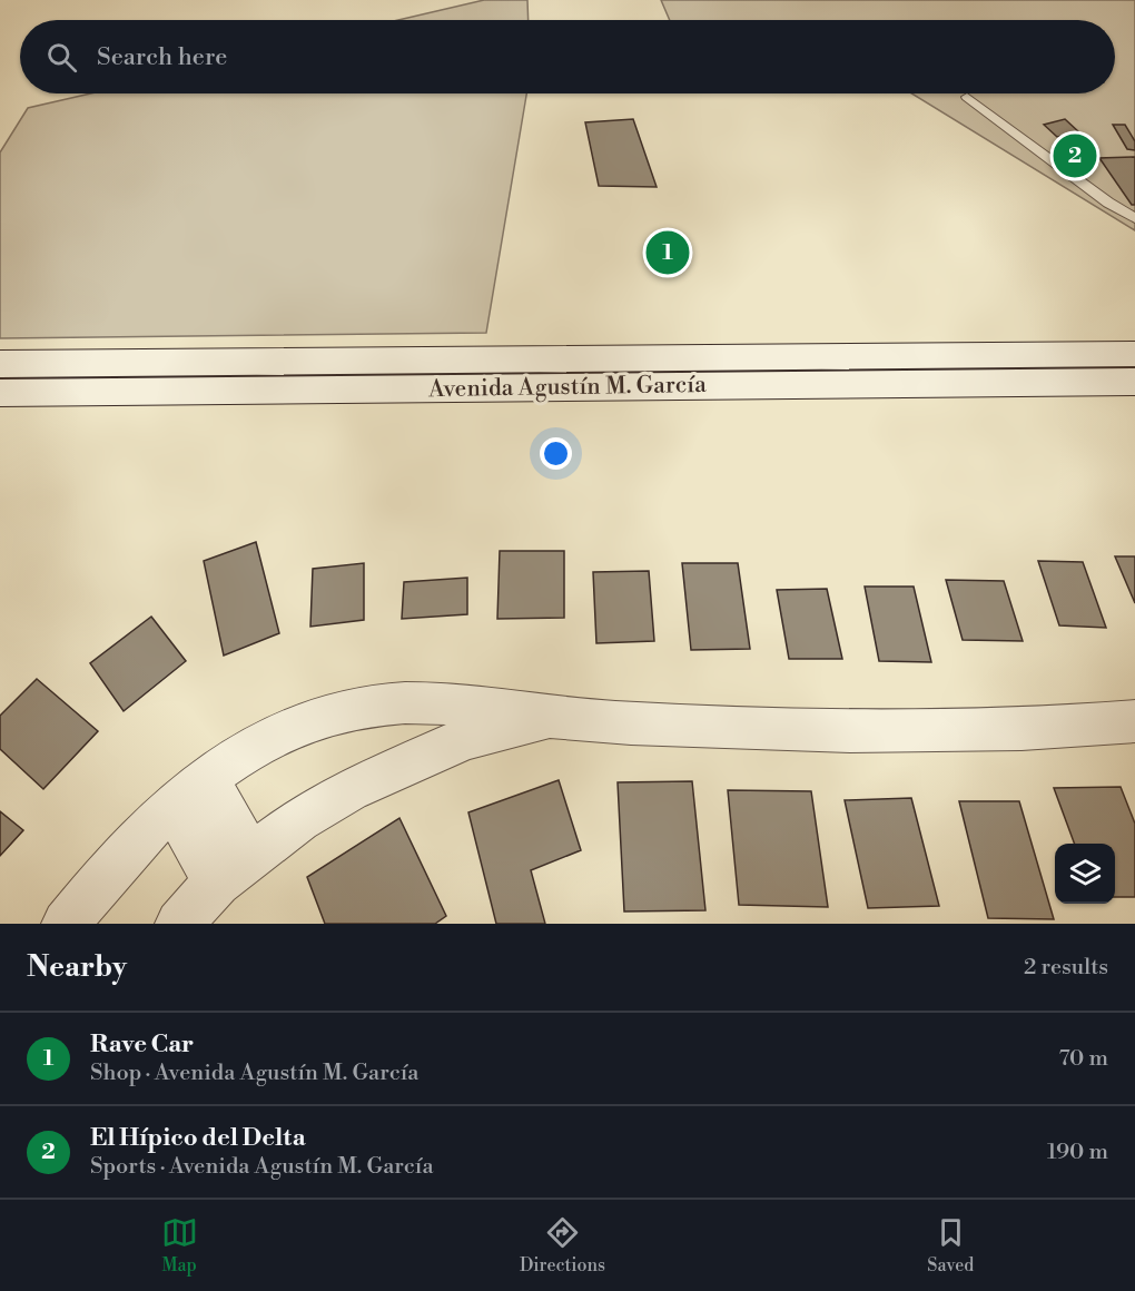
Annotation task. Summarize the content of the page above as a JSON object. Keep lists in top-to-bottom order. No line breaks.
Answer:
{"streets":{"main road":["Avenida Agustín M. García"]},"page":{"search":"Search here","pins":["2","1"],"heading":["Nearby","2 results"],"list":[{"mark":"1","name":"Rave Car","note":"Shop · Avenida Agustín M. García","value":"70 m"},{"mark":"2","name":"El Hípico del Delta","note":"Sports · Avenida Agustín M. García","value":"190 m"}],"nav":["Map","Directions","Saved"]}}
